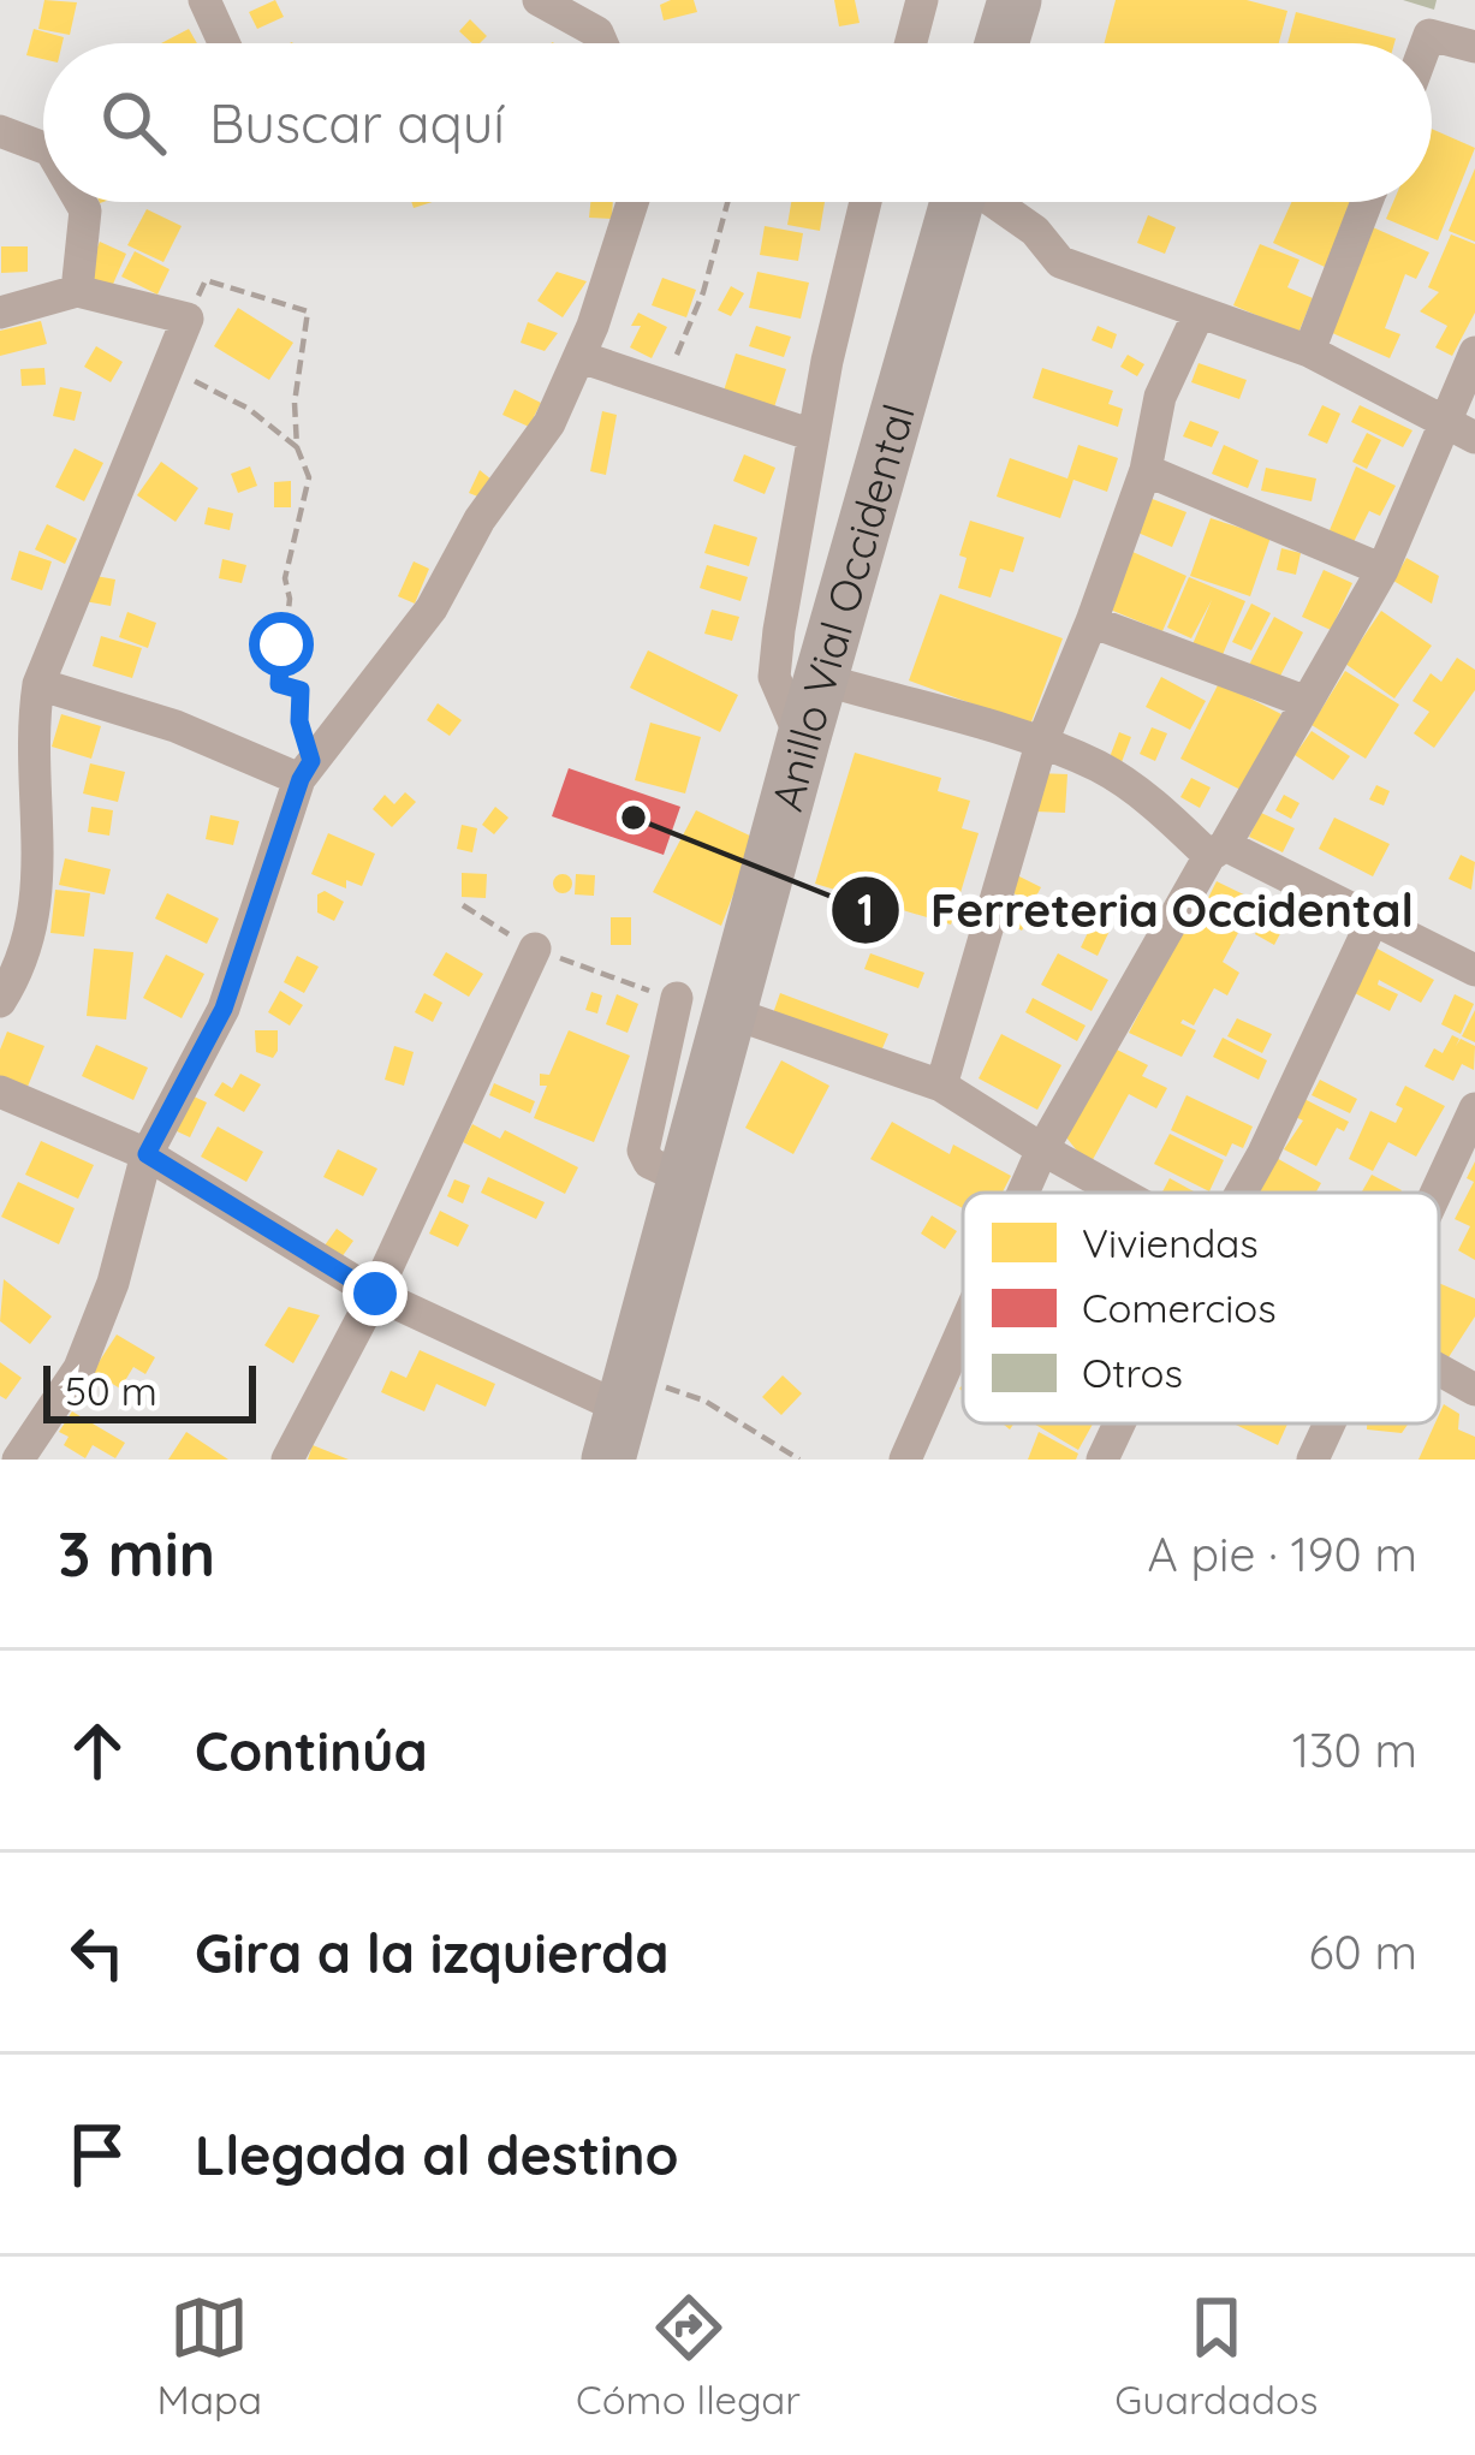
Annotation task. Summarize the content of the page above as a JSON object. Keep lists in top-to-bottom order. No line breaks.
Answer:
{"streets":{"highway":["Anillo Vial Occidental"]},"places":["Ferreteria Occidental"],"legend":["Viviendas","Comercios","Otros"],"scale_bar":"50 m","page":{"search":"Buscar aquí","scale":"50 m","heading":["3 min","A pie · 190 m"],"list":[["Continúa","130 m"],["Gira a la izquierda","60 m"],"Llegada al destino"],"nav":["Mapa","Cómo llegar","Guardados"]}}
